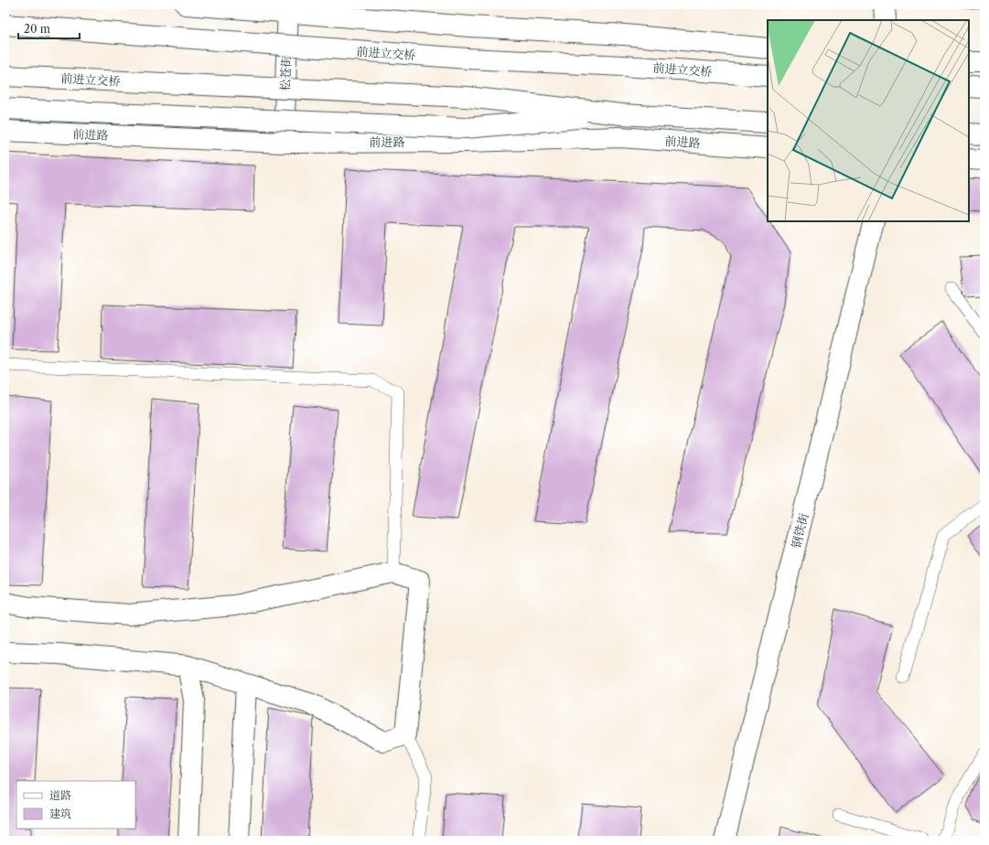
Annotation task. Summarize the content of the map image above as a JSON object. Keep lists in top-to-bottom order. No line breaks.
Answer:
{"streets":{"main road":["前进立交桥","松苍街","前进路","钢铁街"]},"crossings":[["松苍街","前进路"]],"legend":["道路","建筑"],"scale_bar":"20 m"}
